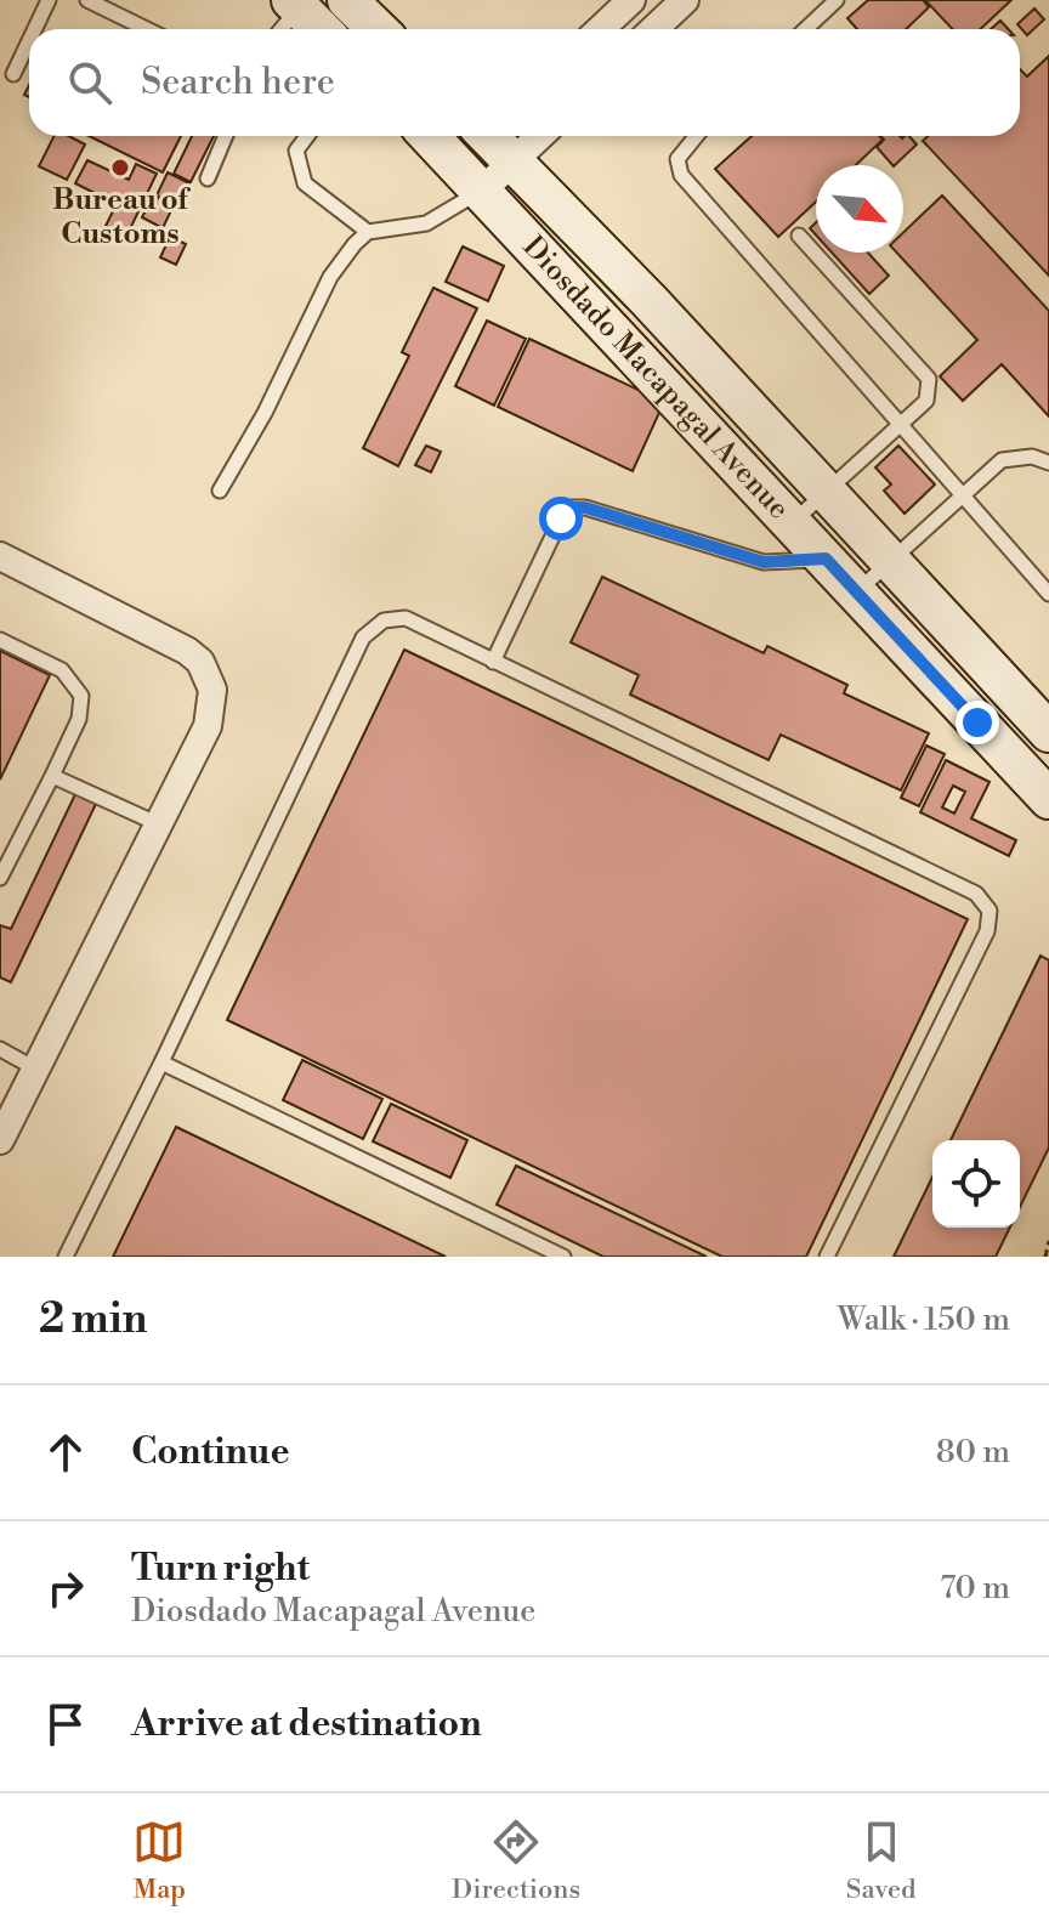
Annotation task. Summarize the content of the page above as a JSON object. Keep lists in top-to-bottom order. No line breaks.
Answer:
{"streets":{"main road":["Diosdado Macapagal Avenue"]},"places":["Bureau of Customs"],"north":"bottom right","page":{"search":"Search here","heading":["2 min","Walk · 150 m"],"list":[["Continue","80 m"],["Turn right","Diosdado Macapagal Avenue","70 m"],"Arrive at destination"],"nav":["Map","Directions","Saved"]}}
